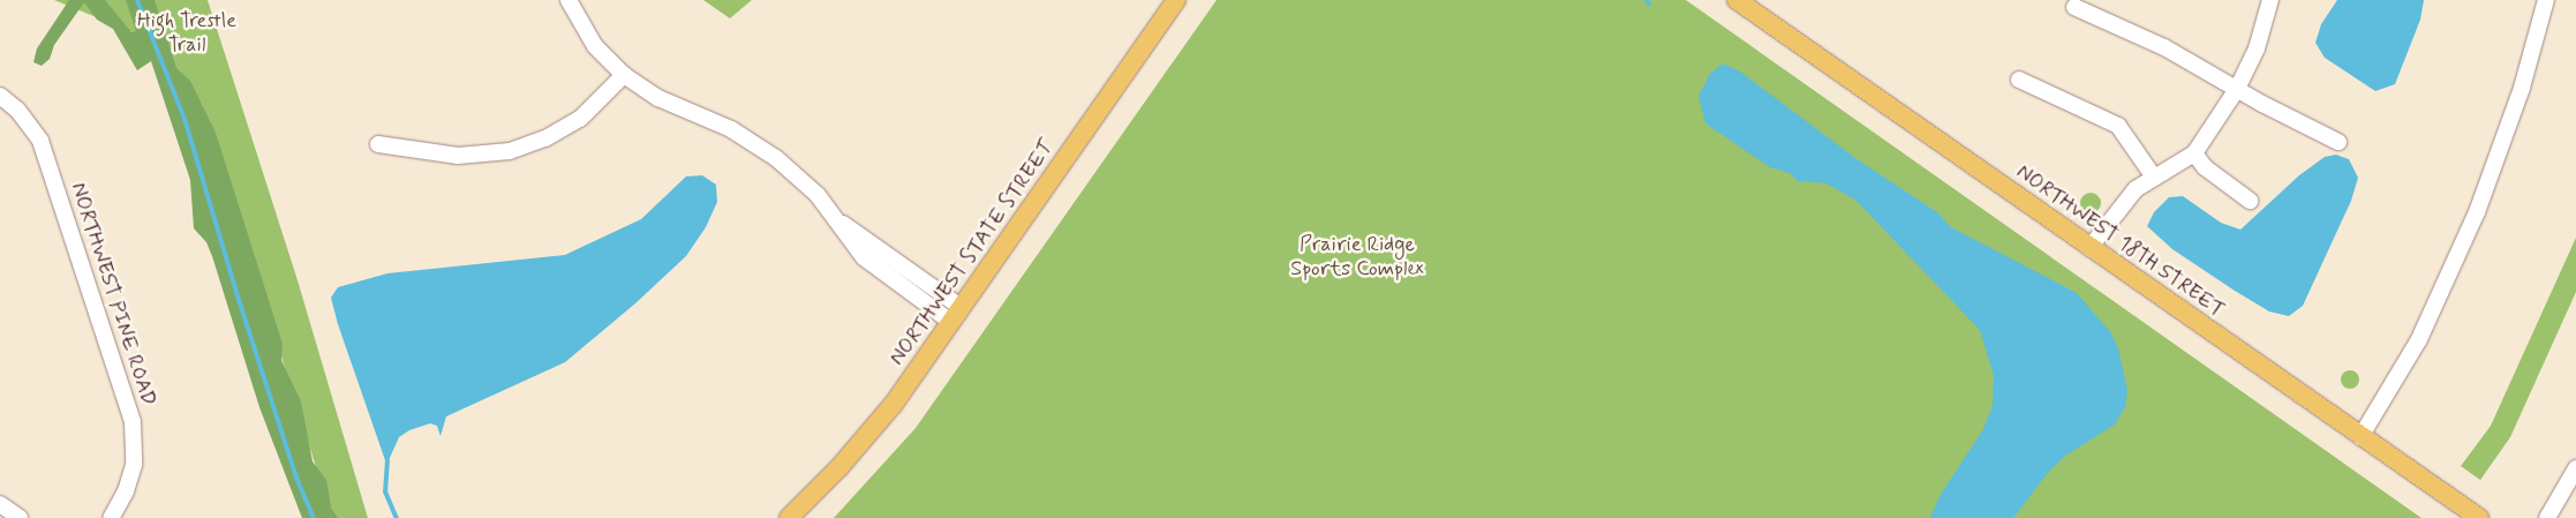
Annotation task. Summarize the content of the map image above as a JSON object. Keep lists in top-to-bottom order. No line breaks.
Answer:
{"streets":{"main road":["NORTHWEST 18TH STREET","NORTHWEST STATE STREET"],"street":["NORTHWEST PINE ROAD"]},"parks":["High Trestle Trail","Prairie Ridge Sports Complex"]}
